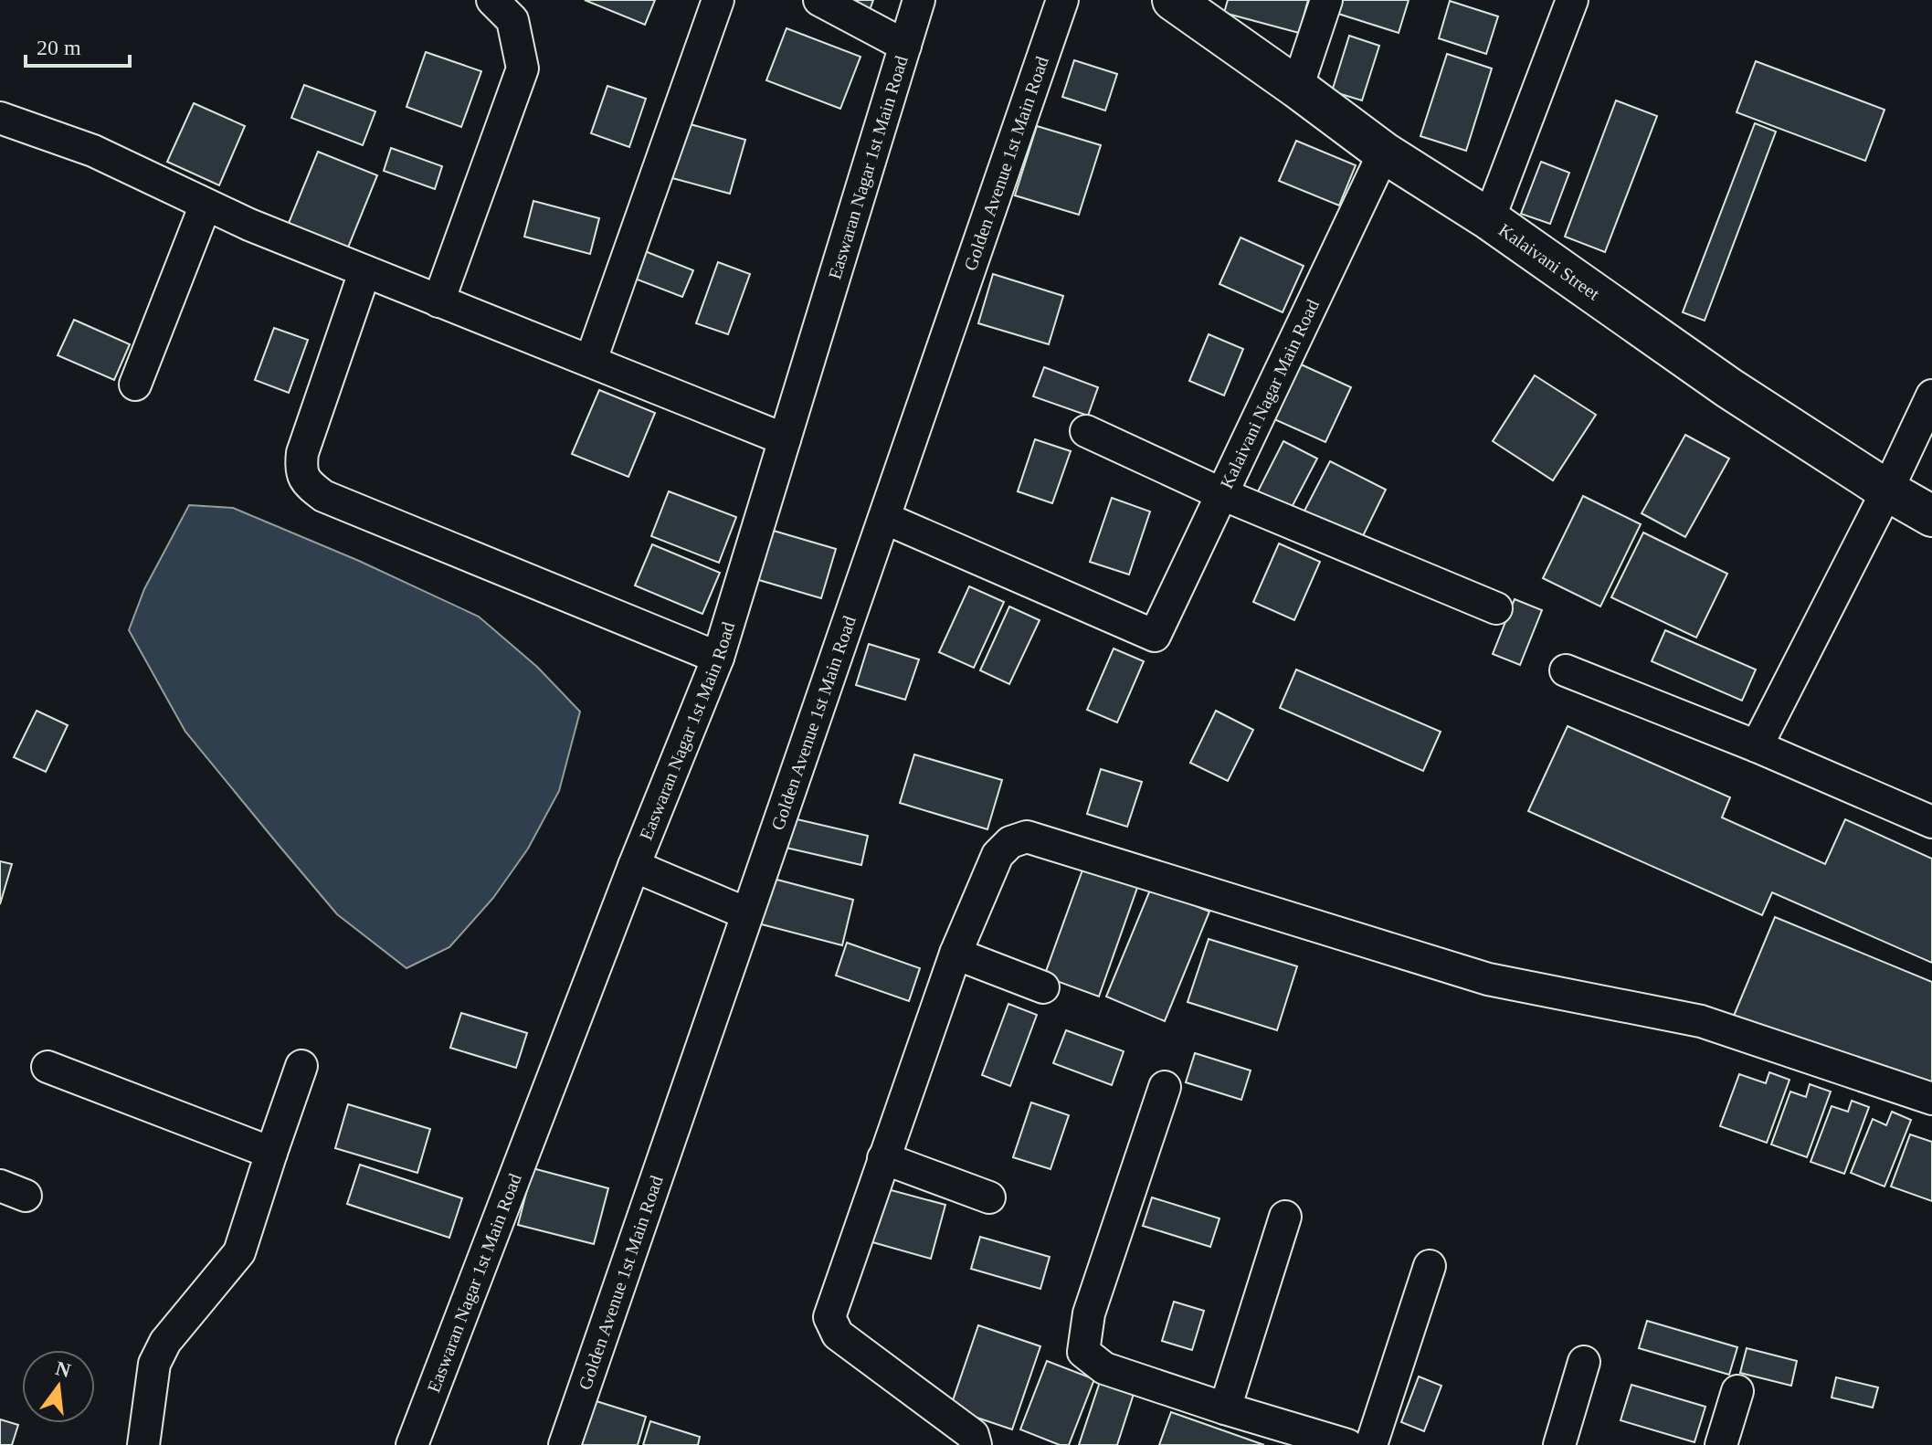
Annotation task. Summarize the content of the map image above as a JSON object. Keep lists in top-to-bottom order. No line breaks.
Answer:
{"streets":{"street":["Golden Avenue 1st Main Road","Easwaran Nagar 1st Main Road","Kalaivani Street","Kalaivani Nagar Main Road"]},"crossings":[["Golden Avenue 1st Main Road","Kalaivani Nagar Main Road"],["Kalaivani Street","Kalaivani Nagar Main Road"]],"scale_bar":"20 m","north":"top"}
